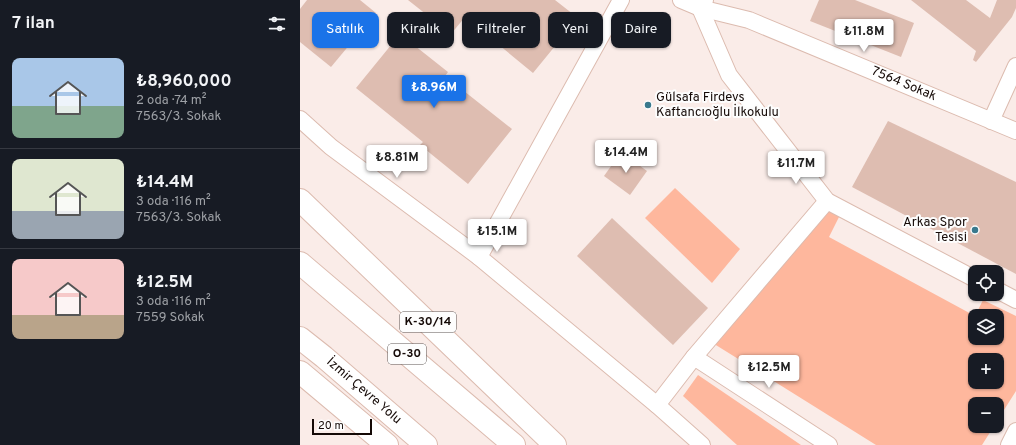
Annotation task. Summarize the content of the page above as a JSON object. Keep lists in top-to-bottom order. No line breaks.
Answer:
{"streets":{"highway":["K-30/14","O-30","İzmir Çevre Yolu"],"street":["7564 Sokak"]},"places":["Gülsafa Firdevs Kaftancıoğlu İlkokulu","Arkas Spor Tesisi"],"scale_bar":"20 m","page":{"heading":"7 ilan","chip":["Satılık","Kiralık","Filtreler","Yeni","Daire"],"price":["₺11.8M","₺8.96M","₺14.4M","₺8.81M","₺11.7M","₺15.1M","₺12.5M"],"list":[{"name":"₺8,960,000","note":"2 oda · 74 m² · 7563/3. Sokak"},{"name":"₺14.4M","note":"3 oda · 116 m² · 7563/3. Sokak"},{"name":"₺12.5M","note":"3 oda · 116 m² · 7559 Sokak"}],"map_buttons":["+","−"],"scale":"20 m"}}
